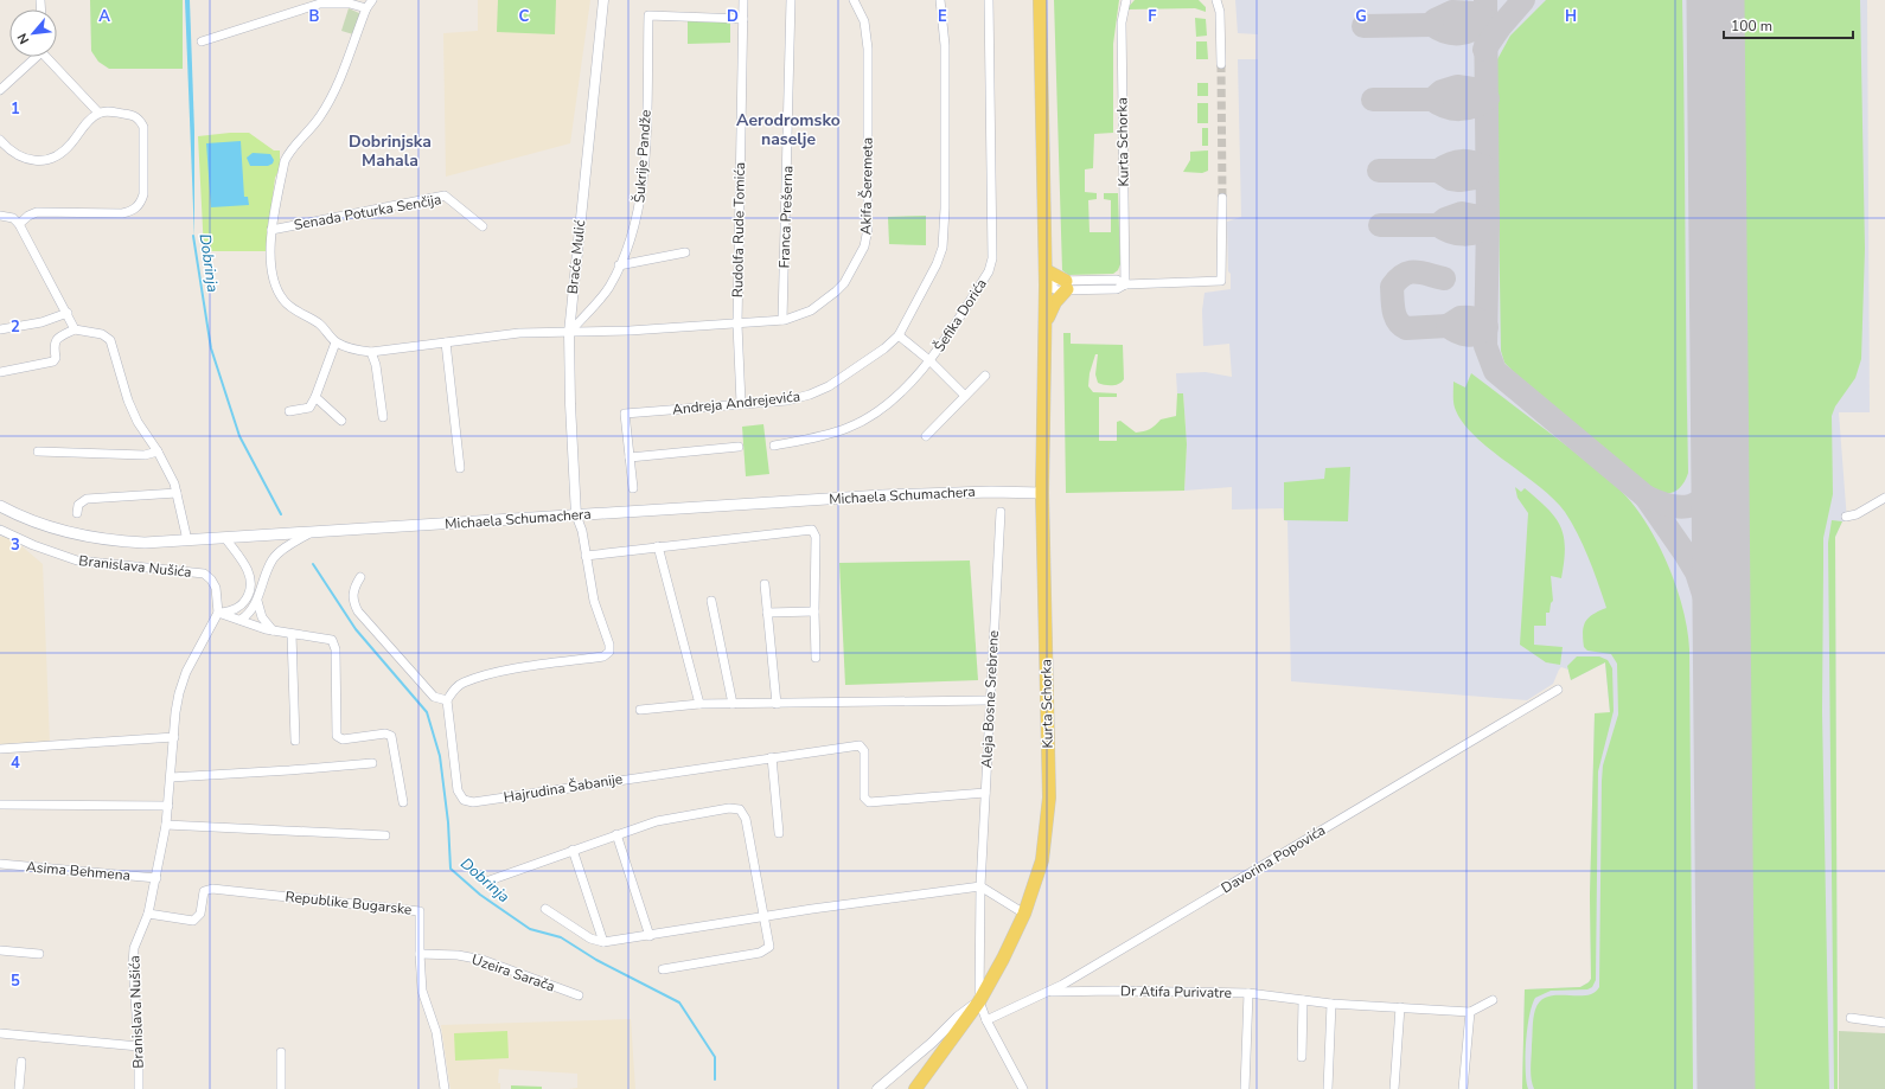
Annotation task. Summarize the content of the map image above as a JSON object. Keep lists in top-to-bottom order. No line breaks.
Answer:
{"streets":{"main road":["Kurta Schorka","Michaela Schumachera"],"street":["Šukrije Pandže","Akifa Šeremeta","Senada Poturka Senčija","Franca Prešerna","Rudolfa Rude Tomića","Braće Mulić","Šefika Dorića","Andreja Andrejevića","Branislava Nušića","Aleja Bosne Srebrene","Hajrudina Šabanije","Davorina Popovića","Asima Behmena","Republike Bugarske","Uzeira Sarača","Dr Atifa Purivatre"]},"crossings":[["Kurta Schorka","Michaela Schumachera"],["Kurta Schorka","Aleja Bosne Srebrene"],["Šukrije Pandže","Akifa Šeremeta"],["Šukrije Pandže","Senada Poturka Senčija"],["Šukrije Pandže","Rudolfa Rude Tomića"],["Šukrije Pandže","Braće Mulić"],["Akifa Šeremeta","Senada Poturka Senčija"],["Akifa Šeremeta","Franca Prešerna"],["Akifa Šeremeta","Rudolfa Rude Tomića"],["Akifa Šeremeta","Braće Mulić"],["Senada Poturka Senčija","Braće Mulić"],["Rudolfa Rude Tomića","Andreja Andrejevića"],["Braće Mulić","Michaela Schumachera"],["Branislava Nušića","Asima Behmena"],["Branislava Nušića","Republike Bugarske"],["Aleja Bosne Srebrene","Hajrudina Šabanije"],["Davorina Popovića","Dr Atifa Purivatre"],["Republike Bugarske","Uzeira Sarača"]],"districts":["Aerodromsko naselje","Dobrinjska Mahala"],"water":["Dobrinja"],"scale_bar":"100 m","north":"bottom left","grid":{"columns":["A","B","C","D","E","F","G","H"],"rows":["1","2","3","4","5"]}}
